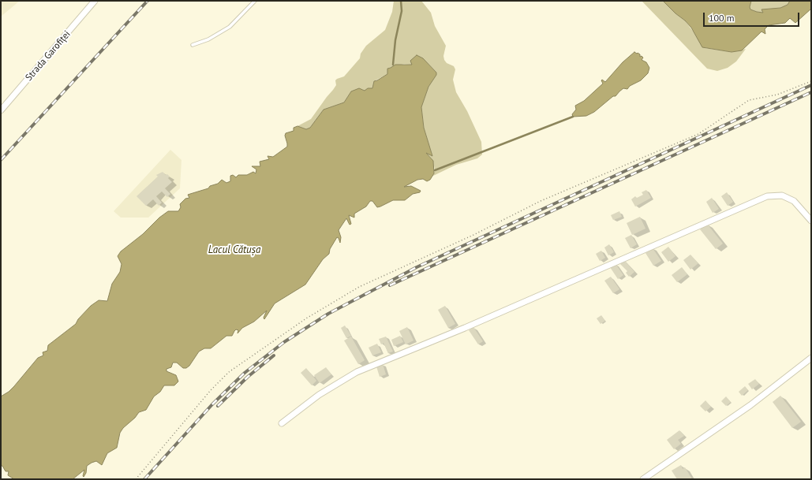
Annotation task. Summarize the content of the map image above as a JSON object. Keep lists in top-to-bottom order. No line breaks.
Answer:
{"streets":{"street":["Strada Garofiței"]},"water":["Lacul Cătușa"],"scale_bar":"100 m"}
